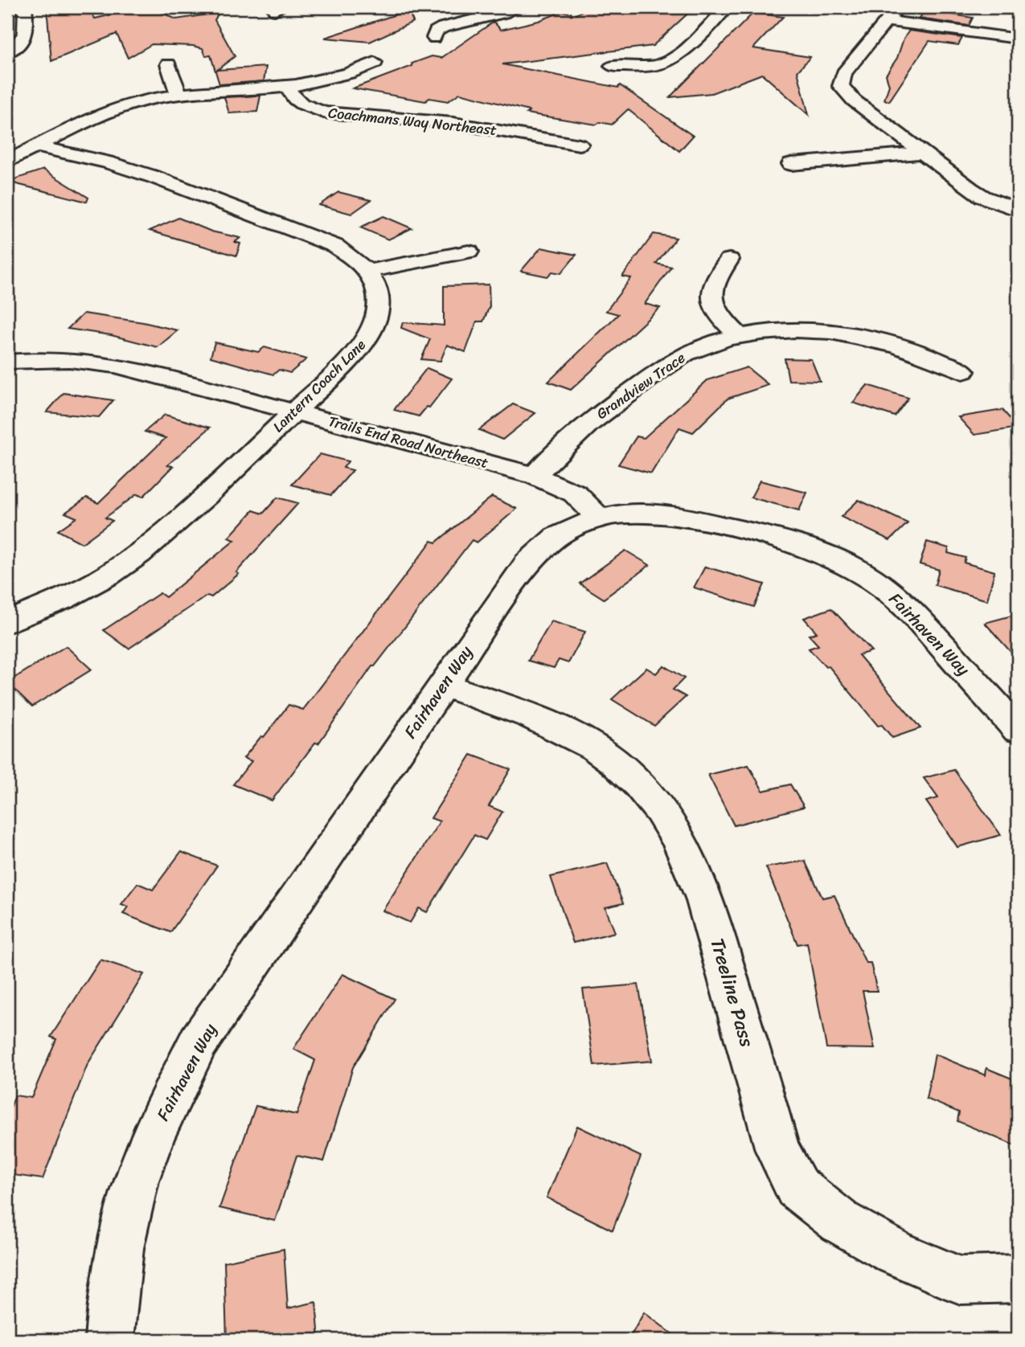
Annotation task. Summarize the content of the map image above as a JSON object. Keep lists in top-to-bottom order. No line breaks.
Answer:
{"streets":{"street":["Coachmans Way Northeast","Lantern Coach Lane","Grandview Trace","Trails End Road Northeast","Fairhaven Way","Treeline Pass"]},"crossings":[["Lantern Coach Lane","Trails End Road Northeast"],["Grandview Trace","Trails End Road Northeast"],["Trails End Road Northeast","Fairhaven Way"],["Fairhaven Way","Treeline Pass"]]}
